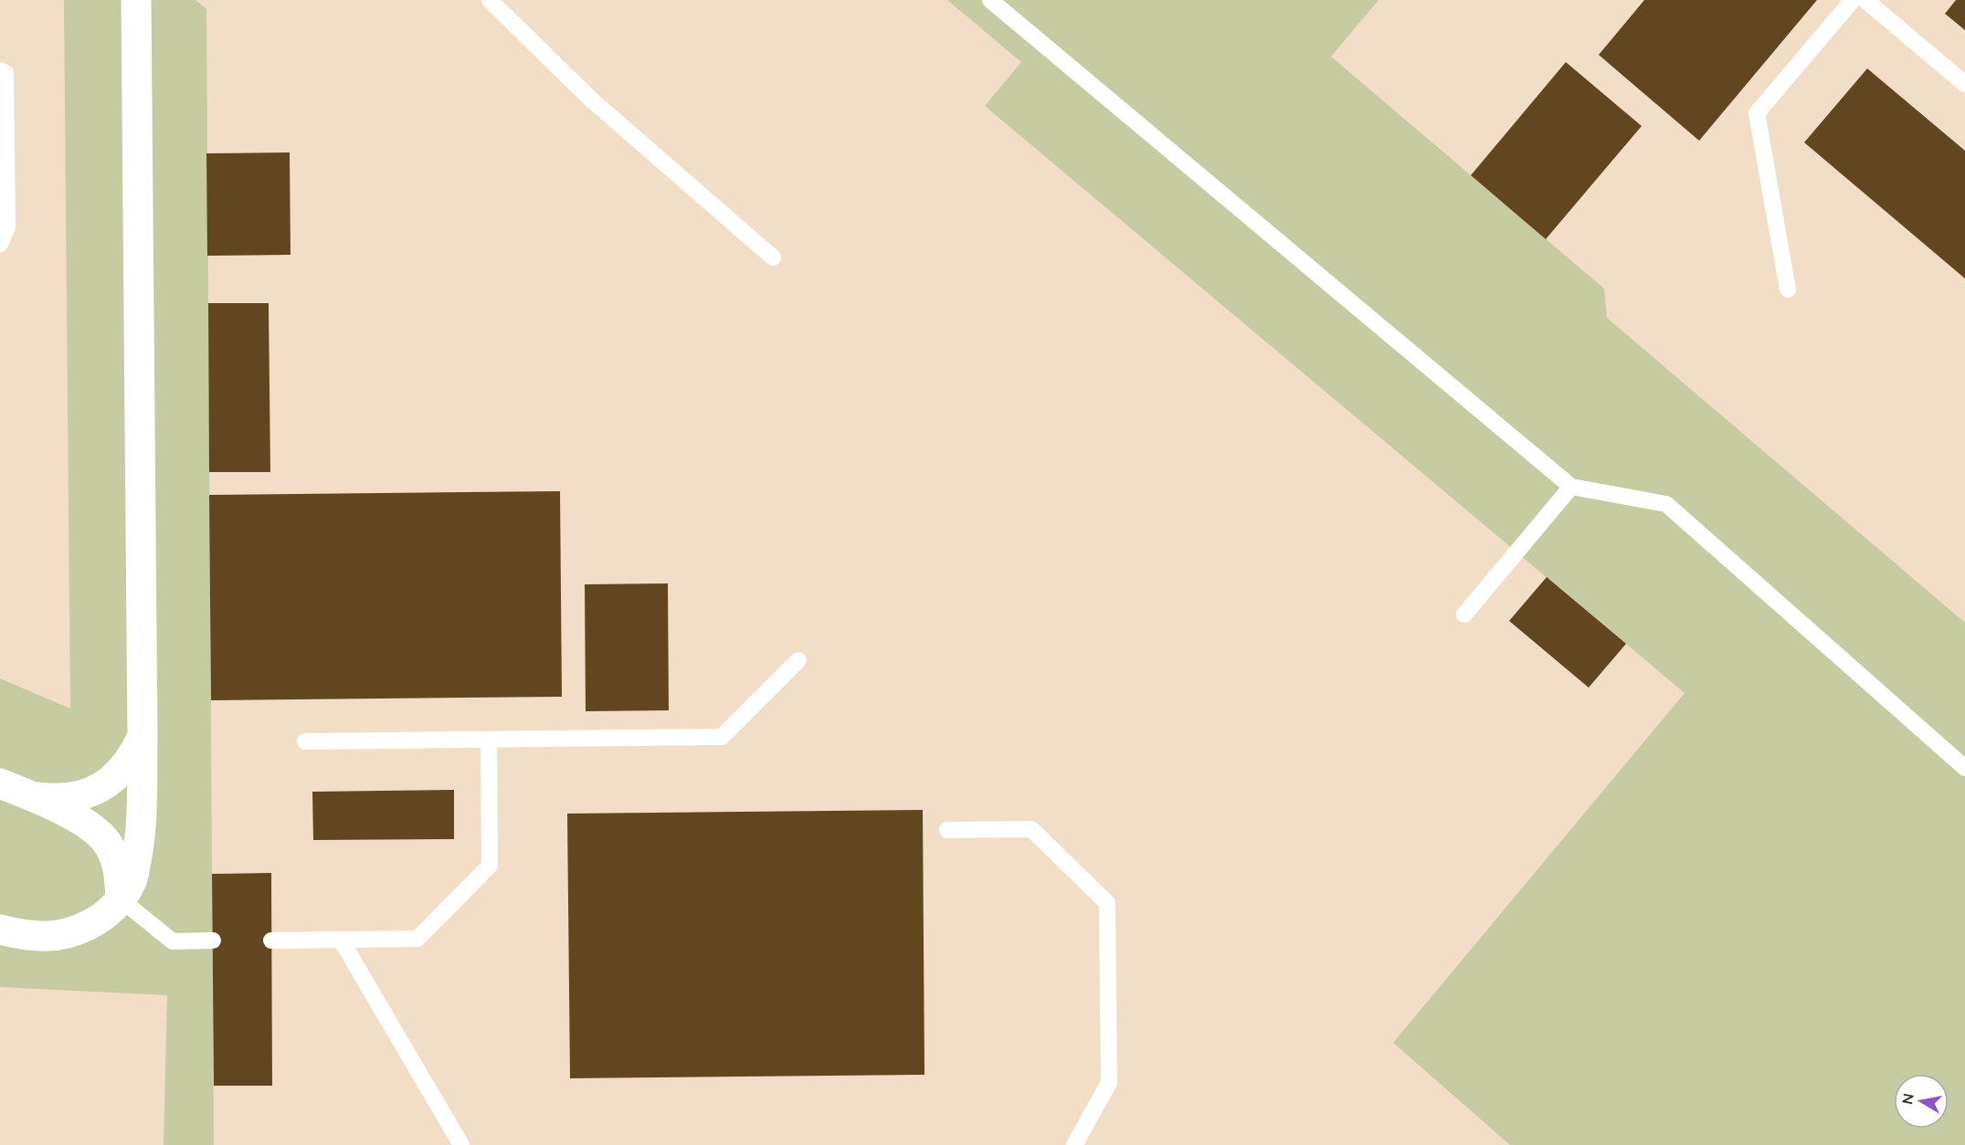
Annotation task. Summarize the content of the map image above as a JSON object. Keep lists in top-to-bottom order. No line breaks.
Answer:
{"north":"left"}
